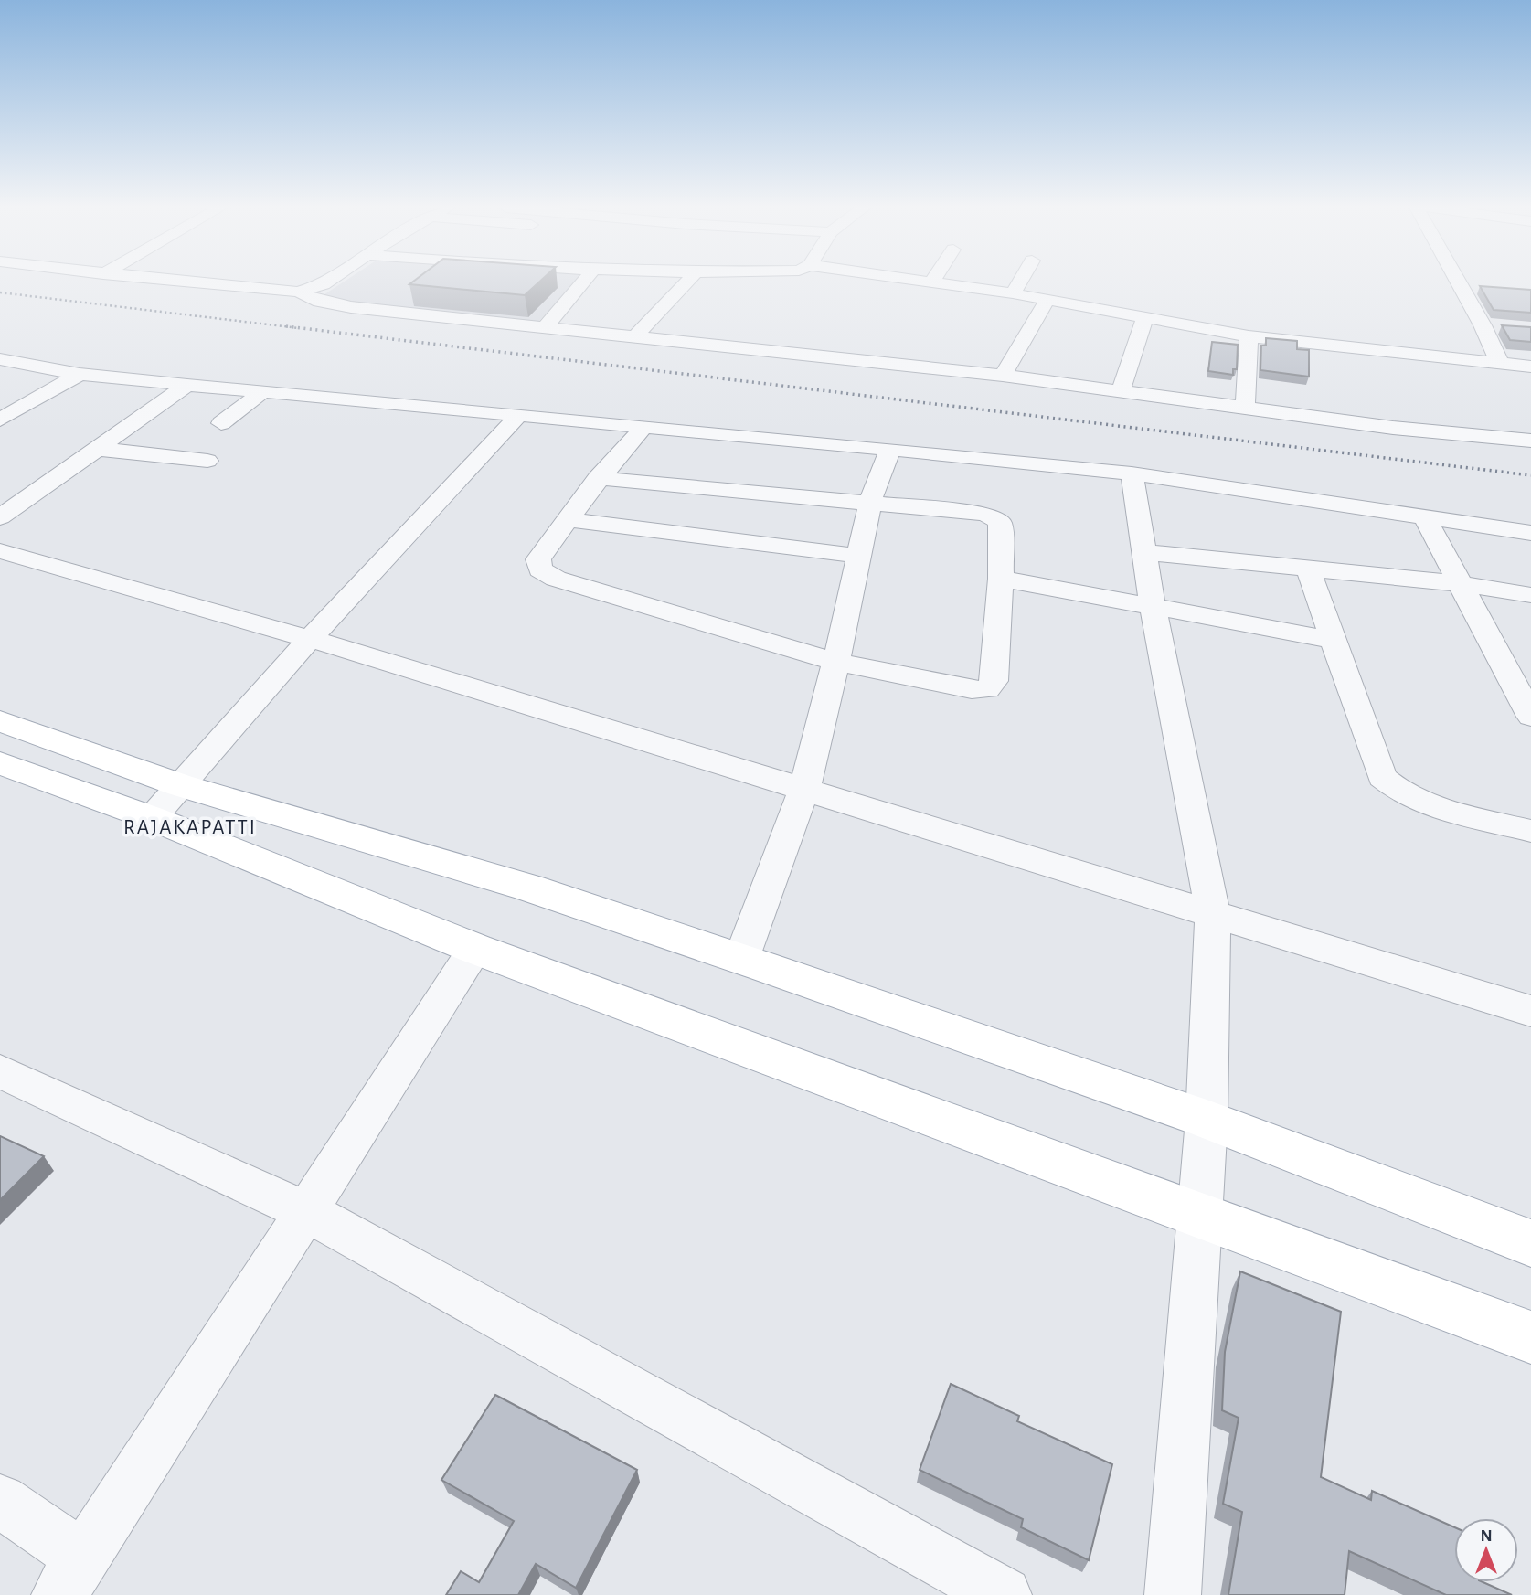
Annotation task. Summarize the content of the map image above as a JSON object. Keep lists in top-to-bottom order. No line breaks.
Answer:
{"districts":["RAJAKAPATTI"],"north":"top"}
